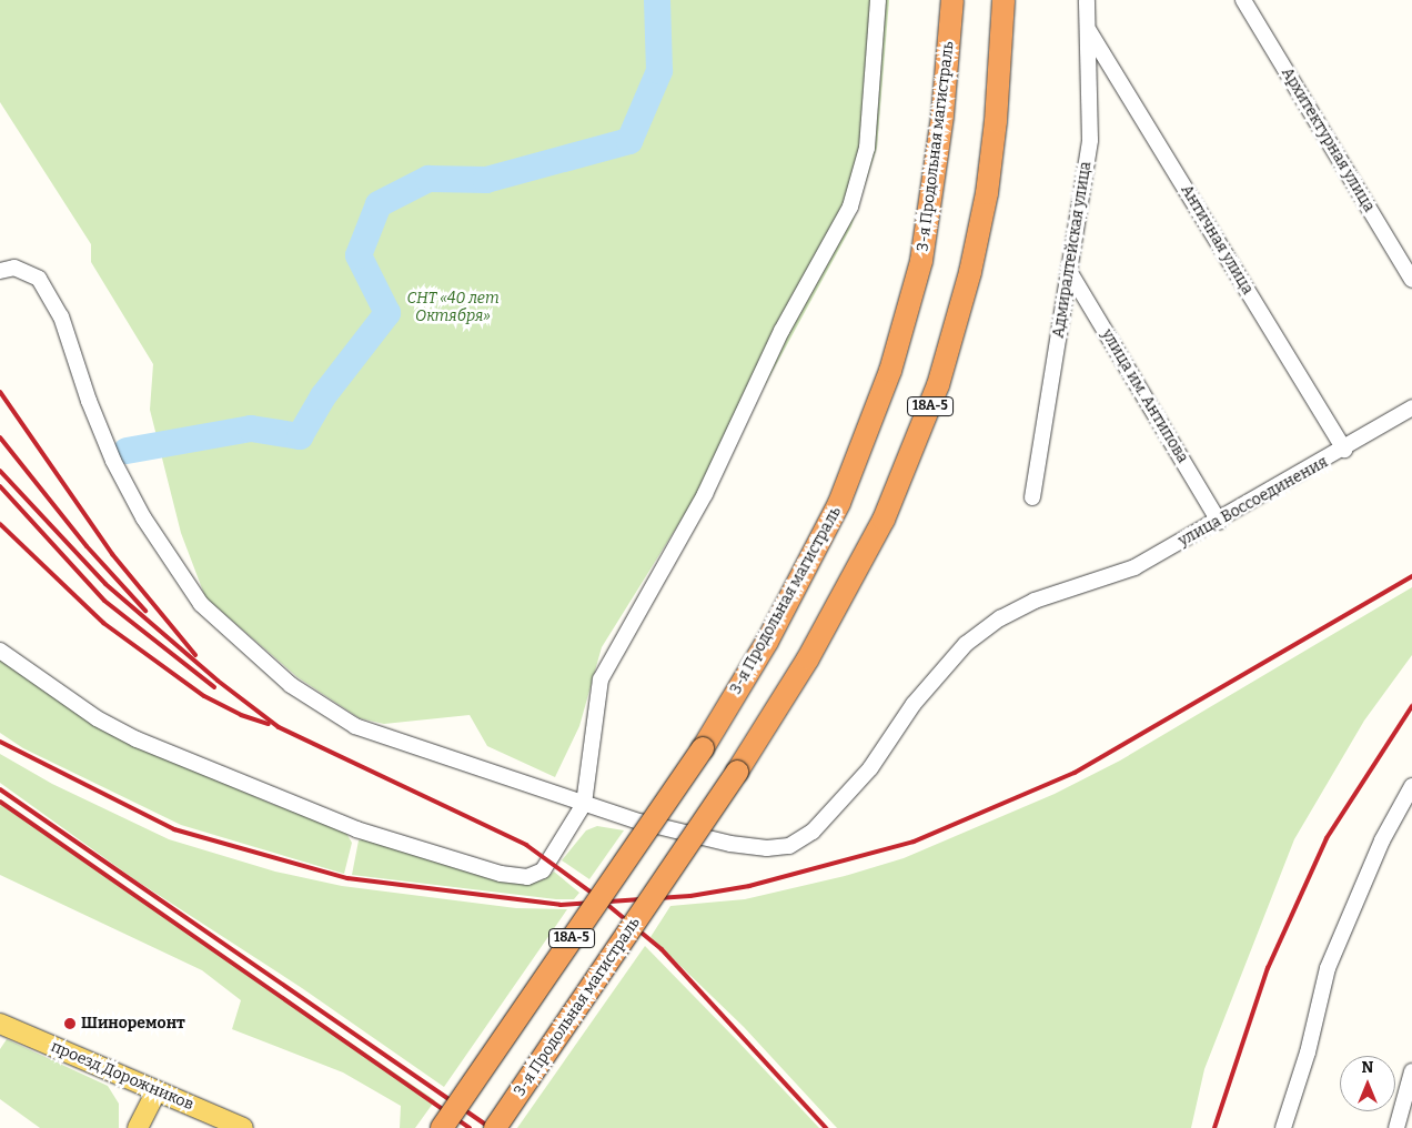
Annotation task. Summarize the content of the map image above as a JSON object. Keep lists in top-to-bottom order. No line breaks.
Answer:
{"streets":{"highway":["3-я Продольная магистраль","18А-5"],"main road":["проезд Дорожников"],"street":["Архитектурная улица","Античная улица","Адмиралтейская улица","улица им. Антипова","улица Воссоединения"]},"crossings":[["Античная улица","Адмиралтейская улица"],["Античная улица","улица Воссоединения"],["Адмиралтейская улица","улица им. Антипова"],["улица им. Антипова","улица Воссоединения"]],"parks":["СНТ «40 лет Октября»"],"places":["Шиноремонт"],"north":"top"}
